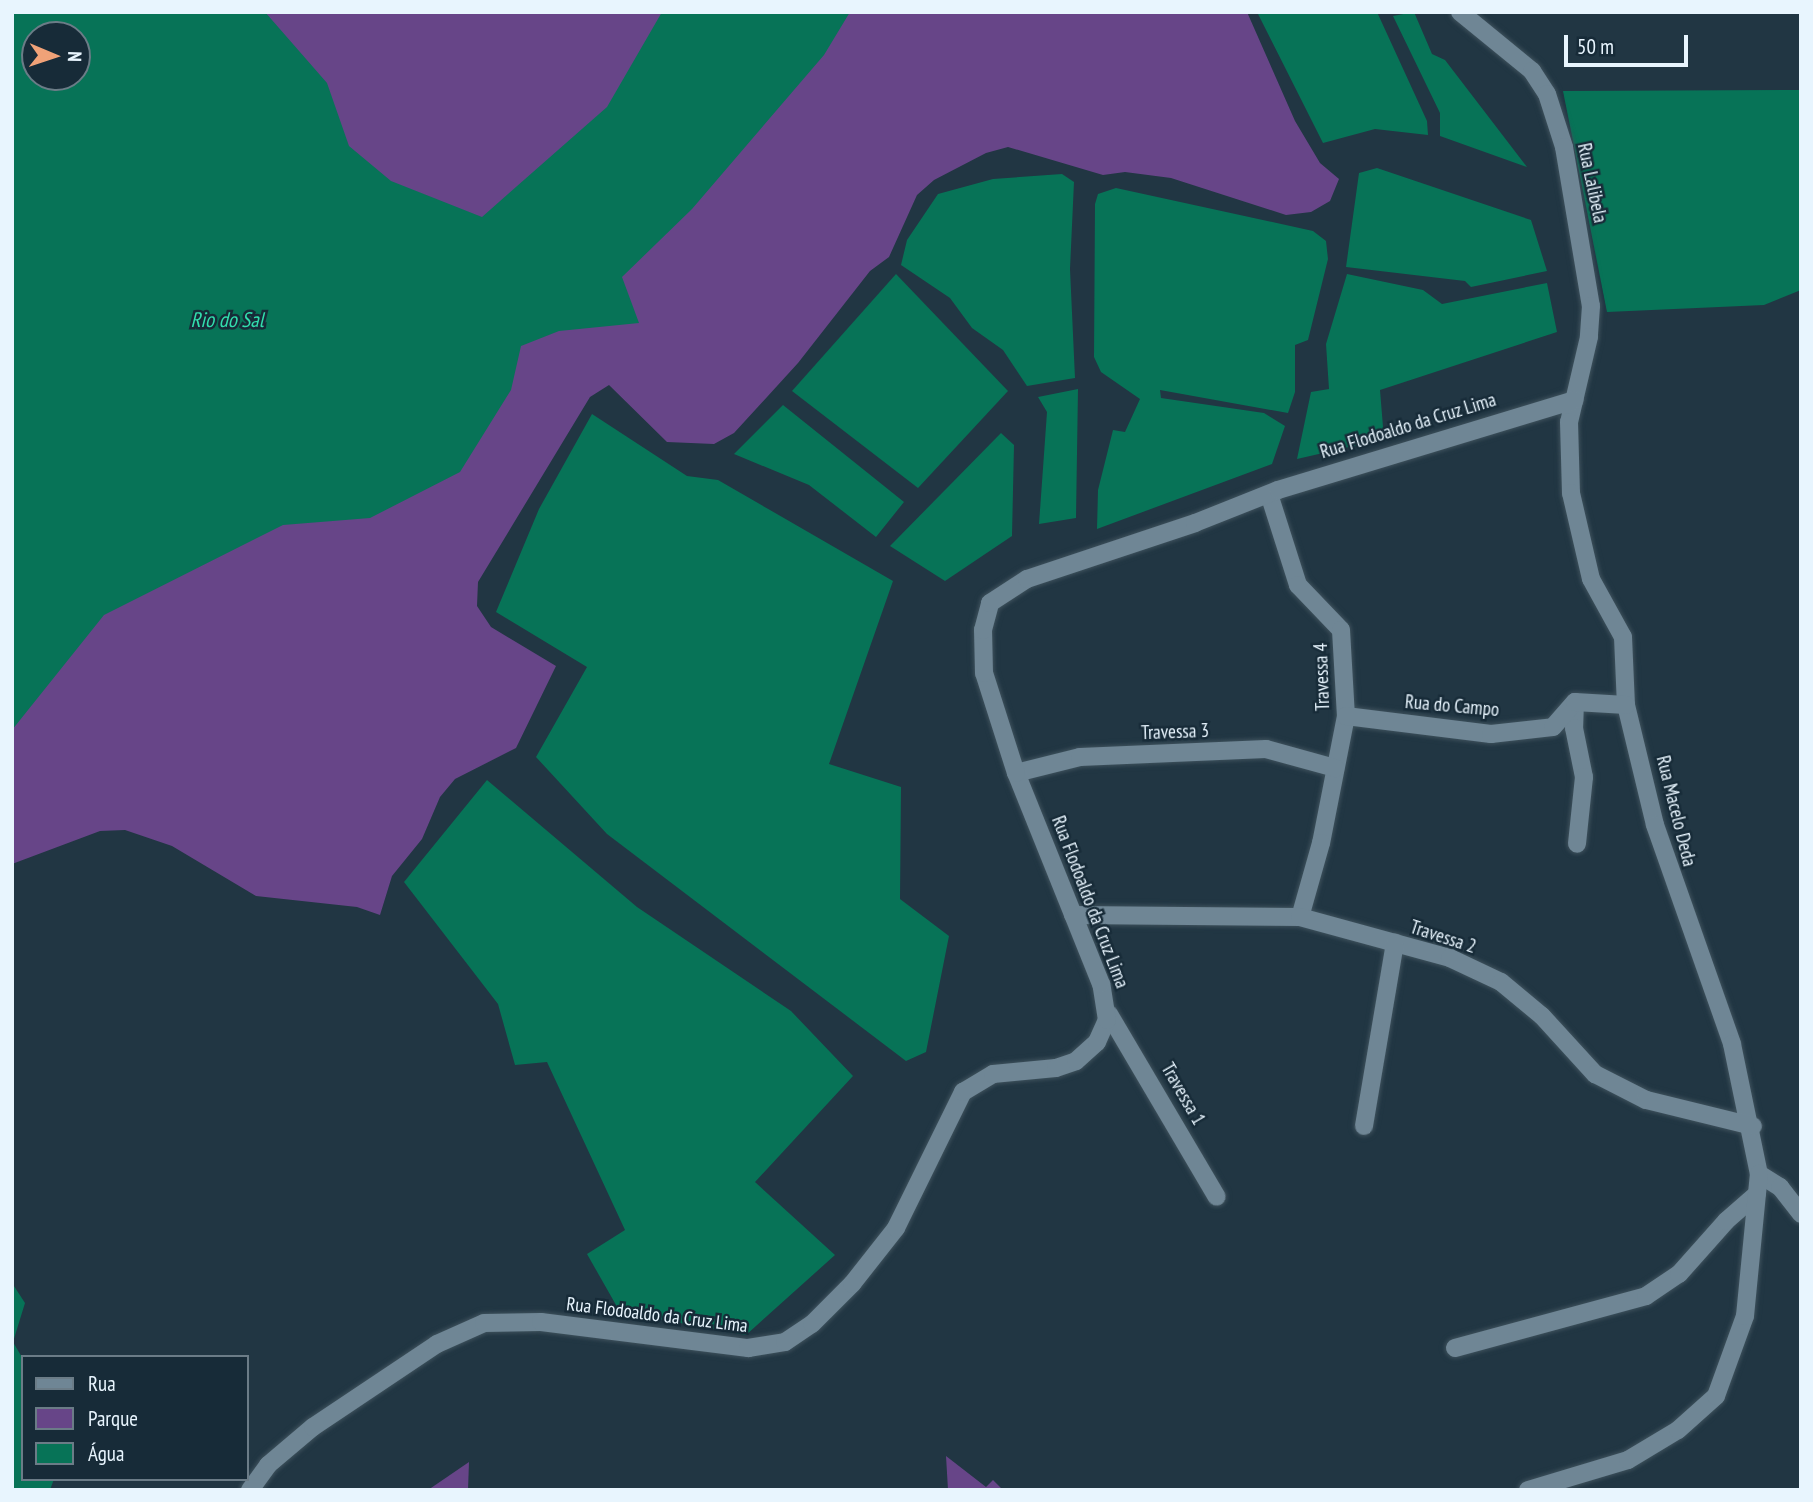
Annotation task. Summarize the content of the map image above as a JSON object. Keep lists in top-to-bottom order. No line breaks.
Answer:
{"streets":{"street":["Rua Lalibela","Rua Flodoaldo da Cruz Lima","Travessa 4","Rua do Campo","Travessa 3","Rua Macelo Deda","Travessa 2","Travessa 1"]},"crossings":[["Rua Lalibela","Rua Flodoaldo da Cruz Lima"],["Rua Lalibela","Rua Macelo Deda"],["Rua Flodoaldo da Cruz Lima","Travessa 4"],["Rua Flodoaldo da Cruz Lima","Travessa 3"],["Rua Flodoaldo da Cruz Lima","Rua Macelo Deda"],["Rua Flodoaldo da Cruz Lima","Travessa 2"],["Rua Flodoaldo da Cruz Lima","Travessa 1"],["Travessa 4","Rua do Campo"],["Travessa 4","Travessa 3"],["Travessa 4","Travessa 2"],["Rua Macelo Deda","Travessa 2"]],"water":["Rio do Sal"],"legend":["Rua","Parque","Água"],"scale_bar":"50 m","north":"right"}
